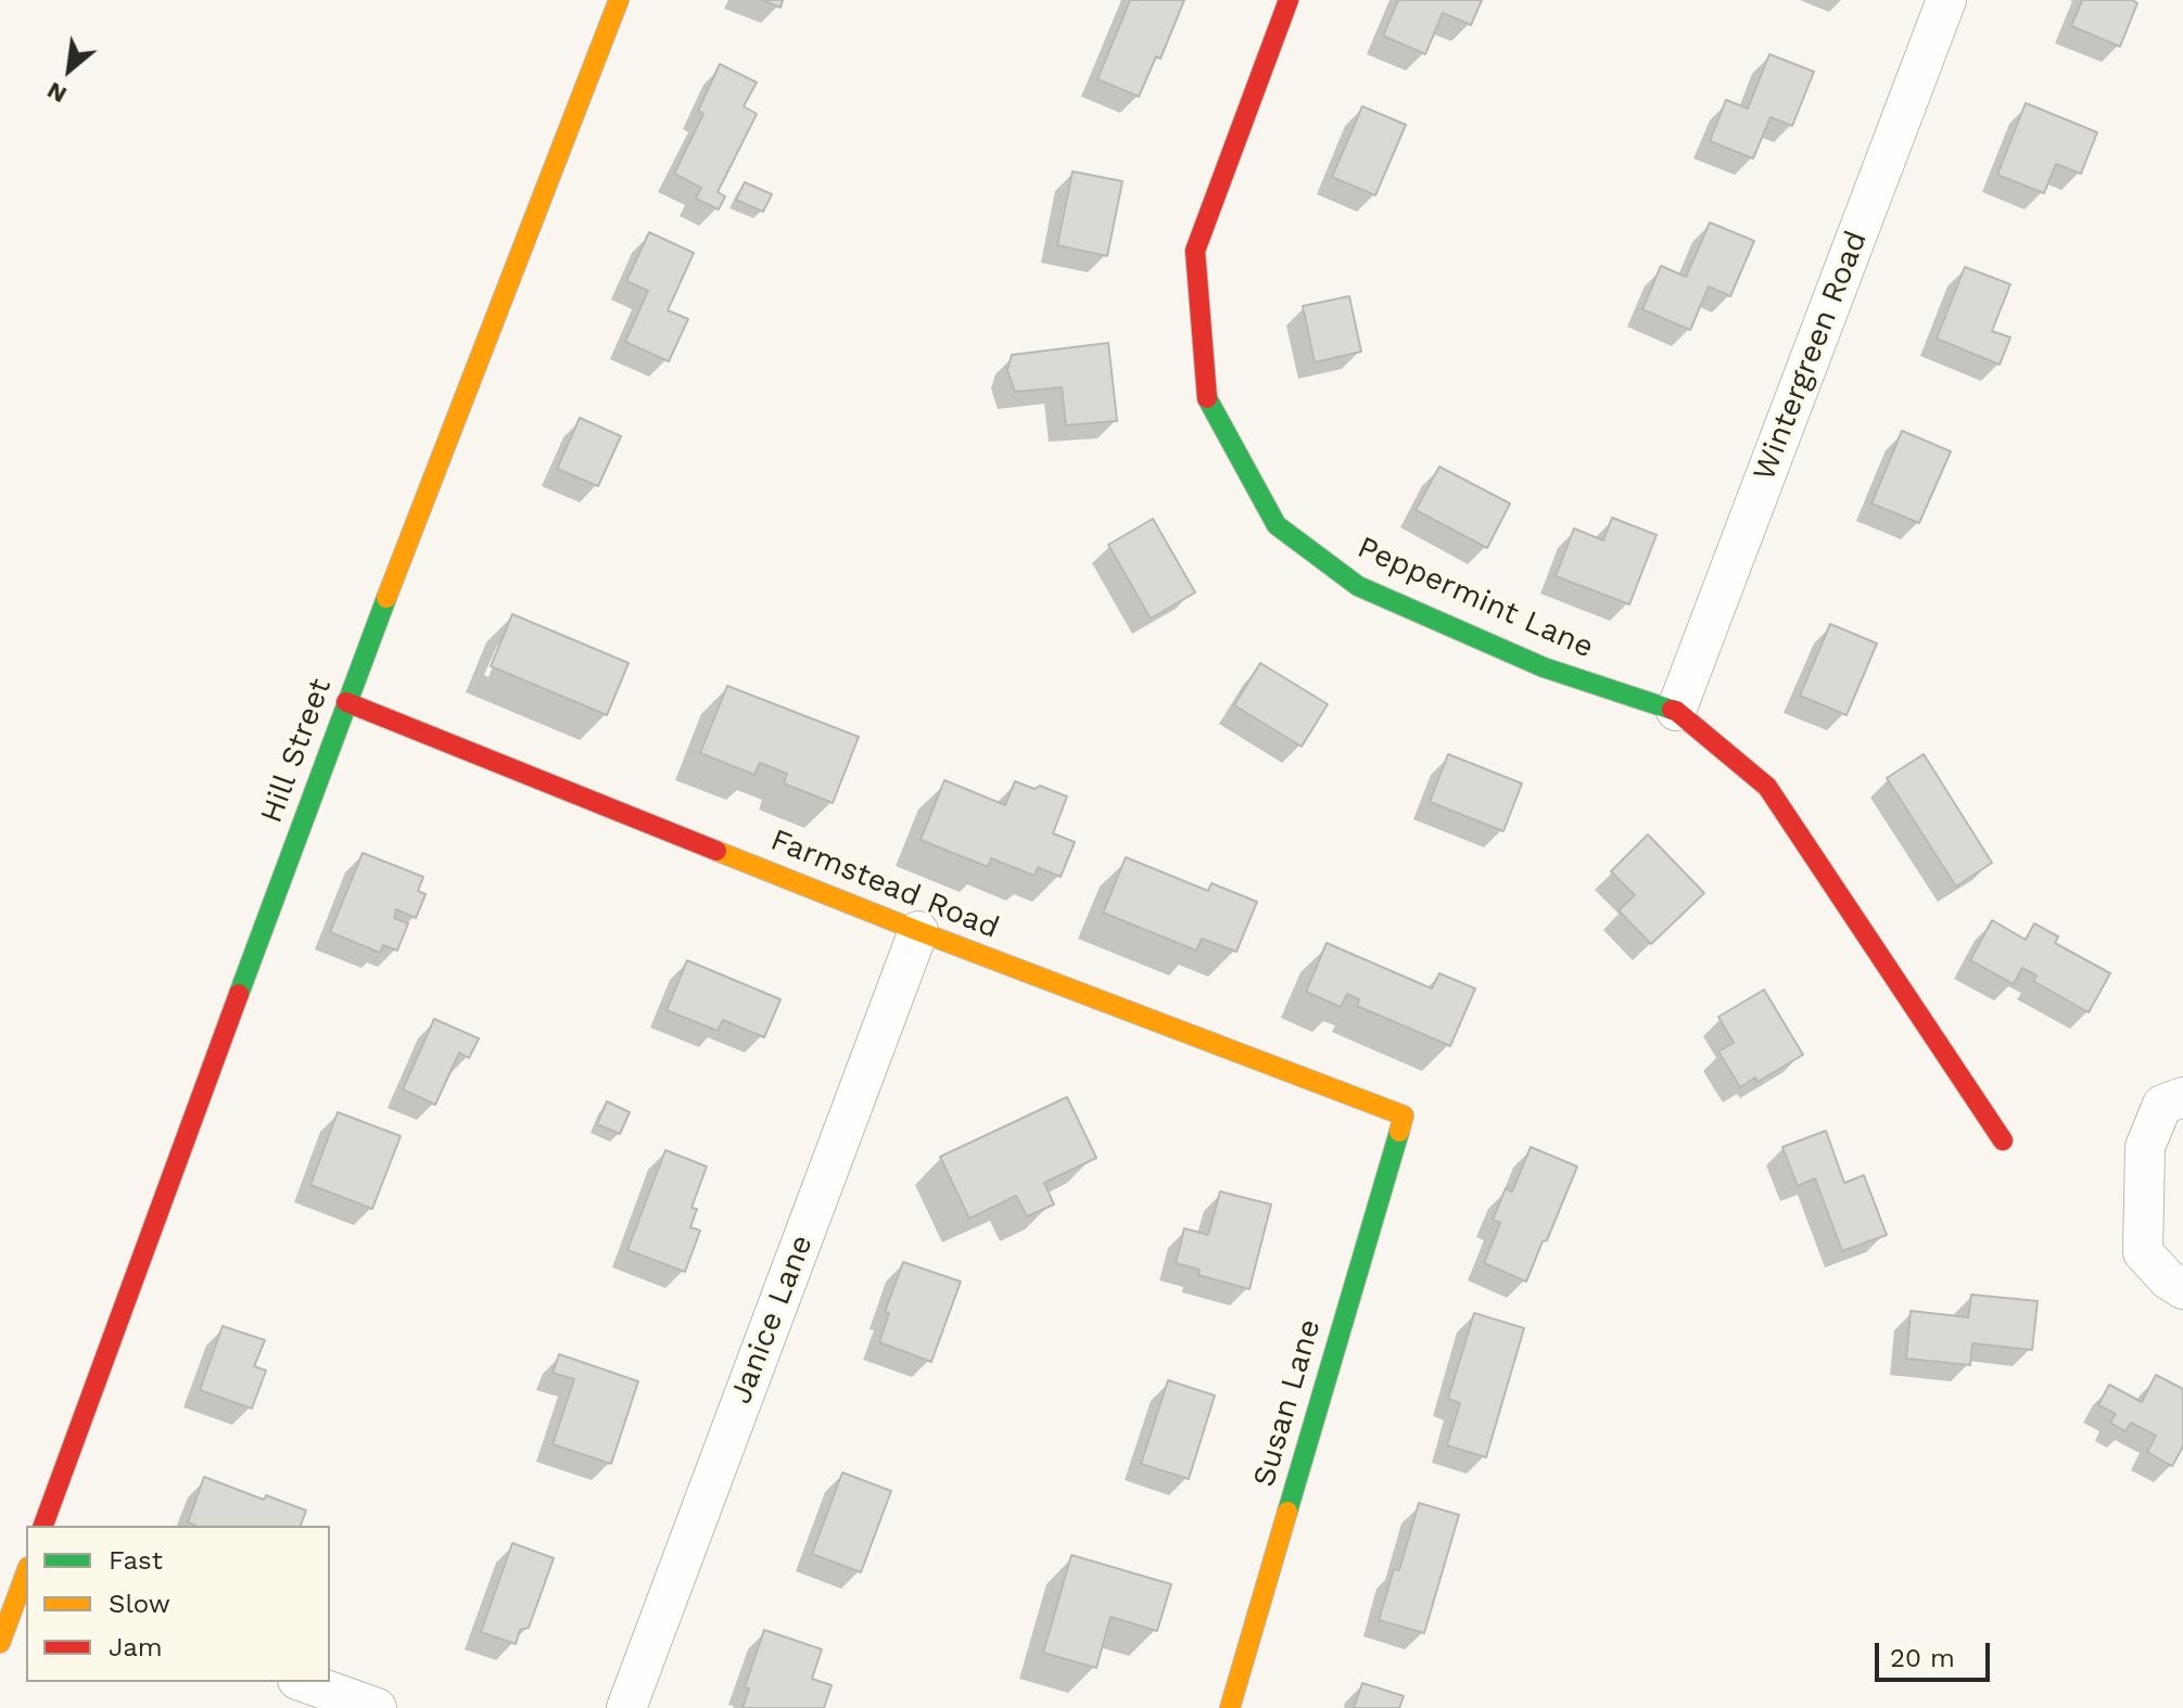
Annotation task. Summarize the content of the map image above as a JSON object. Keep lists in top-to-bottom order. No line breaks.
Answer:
{"streets":{"street":["Wintergreen Road","Peppermint Lane","Hill Street","Farmstead Road","Janice Lane","Susan Lane"]},"crossings":[["Wintergreen Road","Peppermint Lane"],["Hill Street","Farmstead Road"],["Farmstead Road","Janice Lane"],["Farmstead Road","Susan Lane"]],"legend":["Fast","Slow","Jam"],"scale_bar":"20 m","north":"bottom left"}
